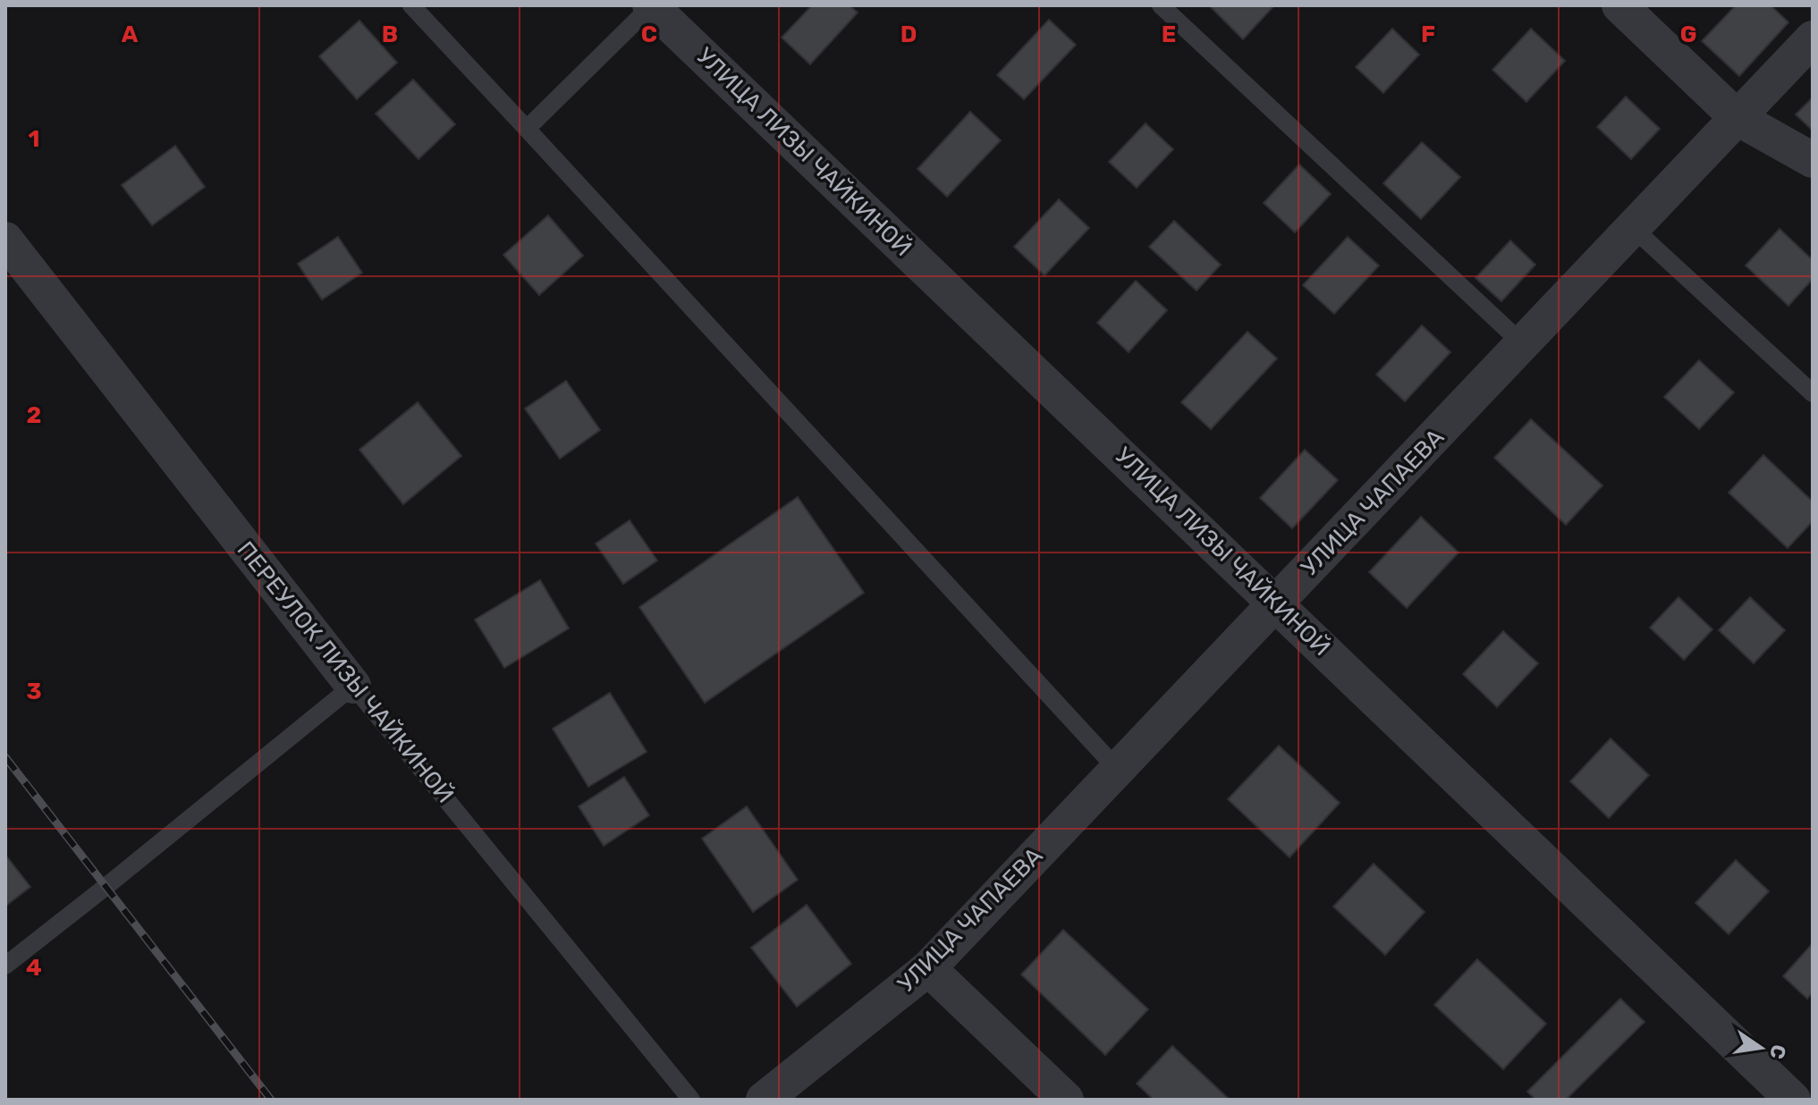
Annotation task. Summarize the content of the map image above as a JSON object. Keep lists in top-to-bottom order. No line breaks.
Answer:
{"streets":{"street":["УЛИЦА ЛИЗЫ ЧАЙКИНОЙ","УЛИЦА ЧАПАЕВА","ПЕРЕУЛОК ЛИЗЫ ЧАЙКИНОЙ"]},"crossings":[["УЛИЦА ЛИЗЫ ЧАЙКИНОЙ","УЛИЦА ЧАПАЕВА"]],"north":"right","grid":{"columns":["A","B","C","D","E","F","G"],"rows":["1","2","3","4"]}}
